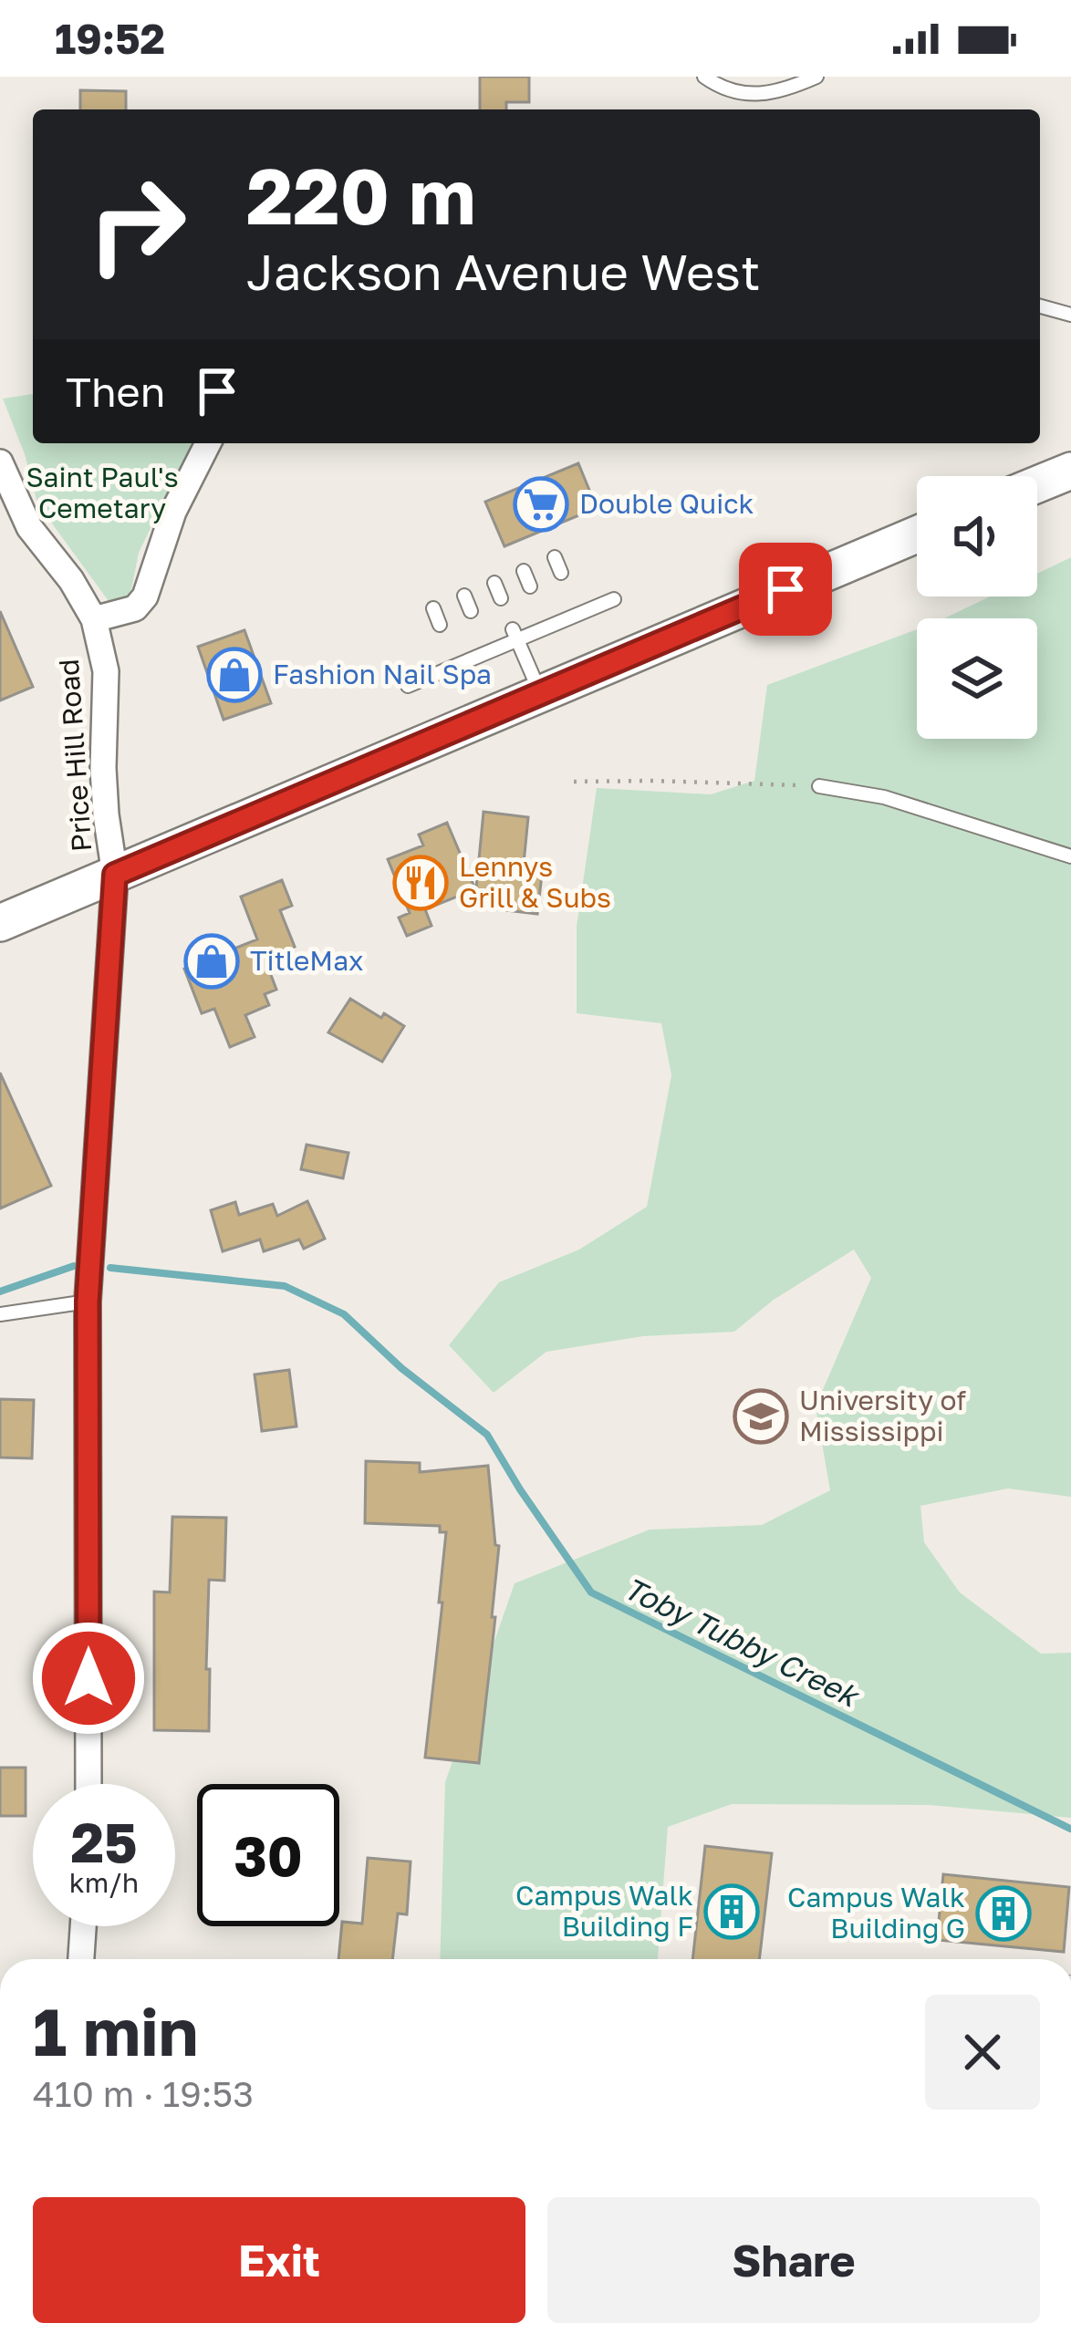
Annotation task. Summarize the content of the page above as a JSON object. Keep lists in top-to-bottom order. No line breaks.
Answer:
{"streets":{"street":["Price Hill Road"]},"water":["Toby Tubby Creek"],"parks":["Saint Paul's Cemetary"],"places":{"supermarket":["Double Quick"],"shop":["Fashion Nail Spa","TitleMax"],"restaurant":["Lennys Grill & Subs"],"school or university":["University of Mississippi"],"building":["Campus Walk Building F","Campus Walk Building G"]},"page":{"status":"19:52","turn":["220 m","Jackson Avenue West"],"then":"Then","speed":"25 km/h","limit":"30","heading":["1 min","410 m · 19:53"],"buttons":["Exit","Share"]}}
